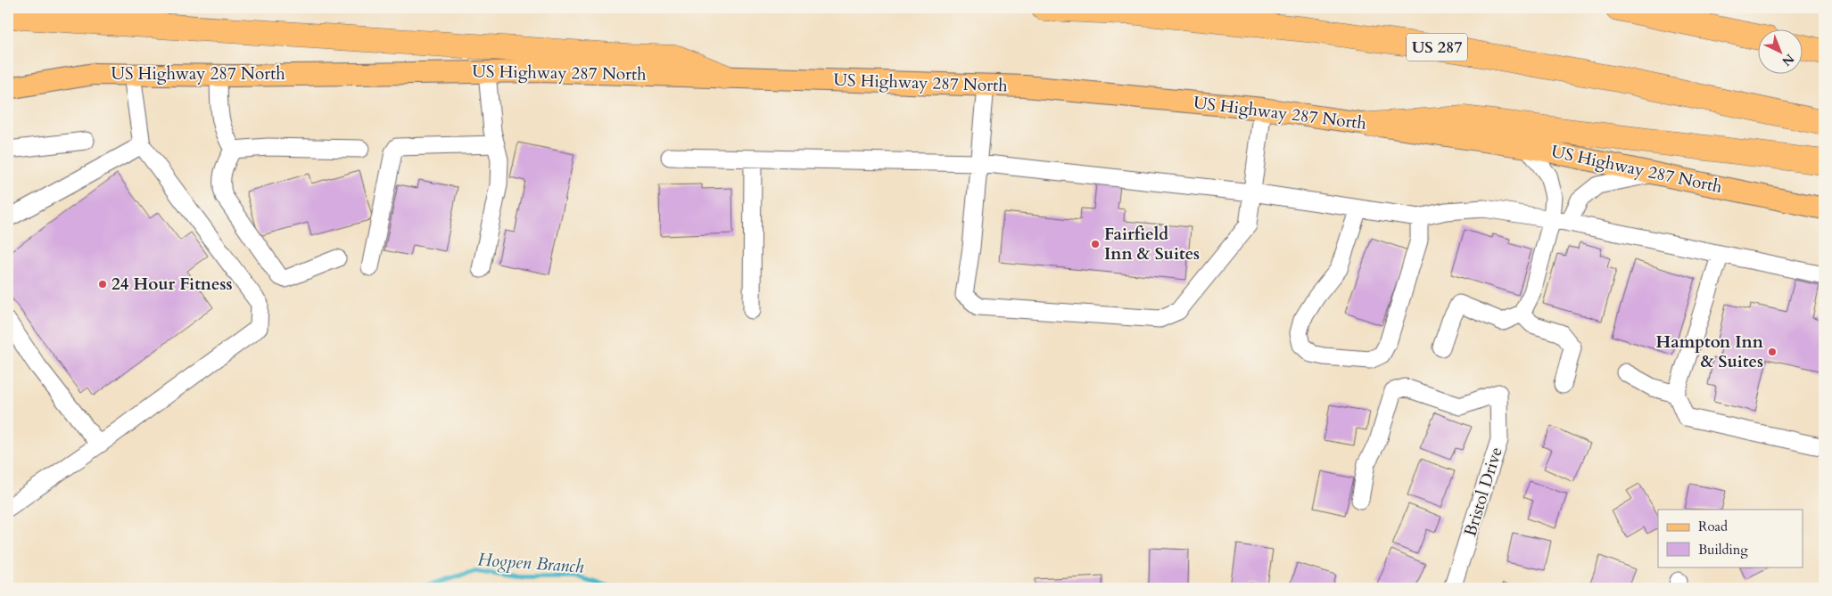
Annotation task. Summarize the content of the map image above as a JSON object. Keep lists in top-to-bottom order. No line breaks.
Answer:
{"streets":{"highway":["US 287"],"main road":["US Highway 287 North"],"street":["Bristol Drive"]},"water":["Hogpen Branch"],"places":["Fairfield Inn & Suites","24 Hour Fitness","Hampton Inn & Suites"],"legend":["Road","Building"],"north":"bottom right"}
